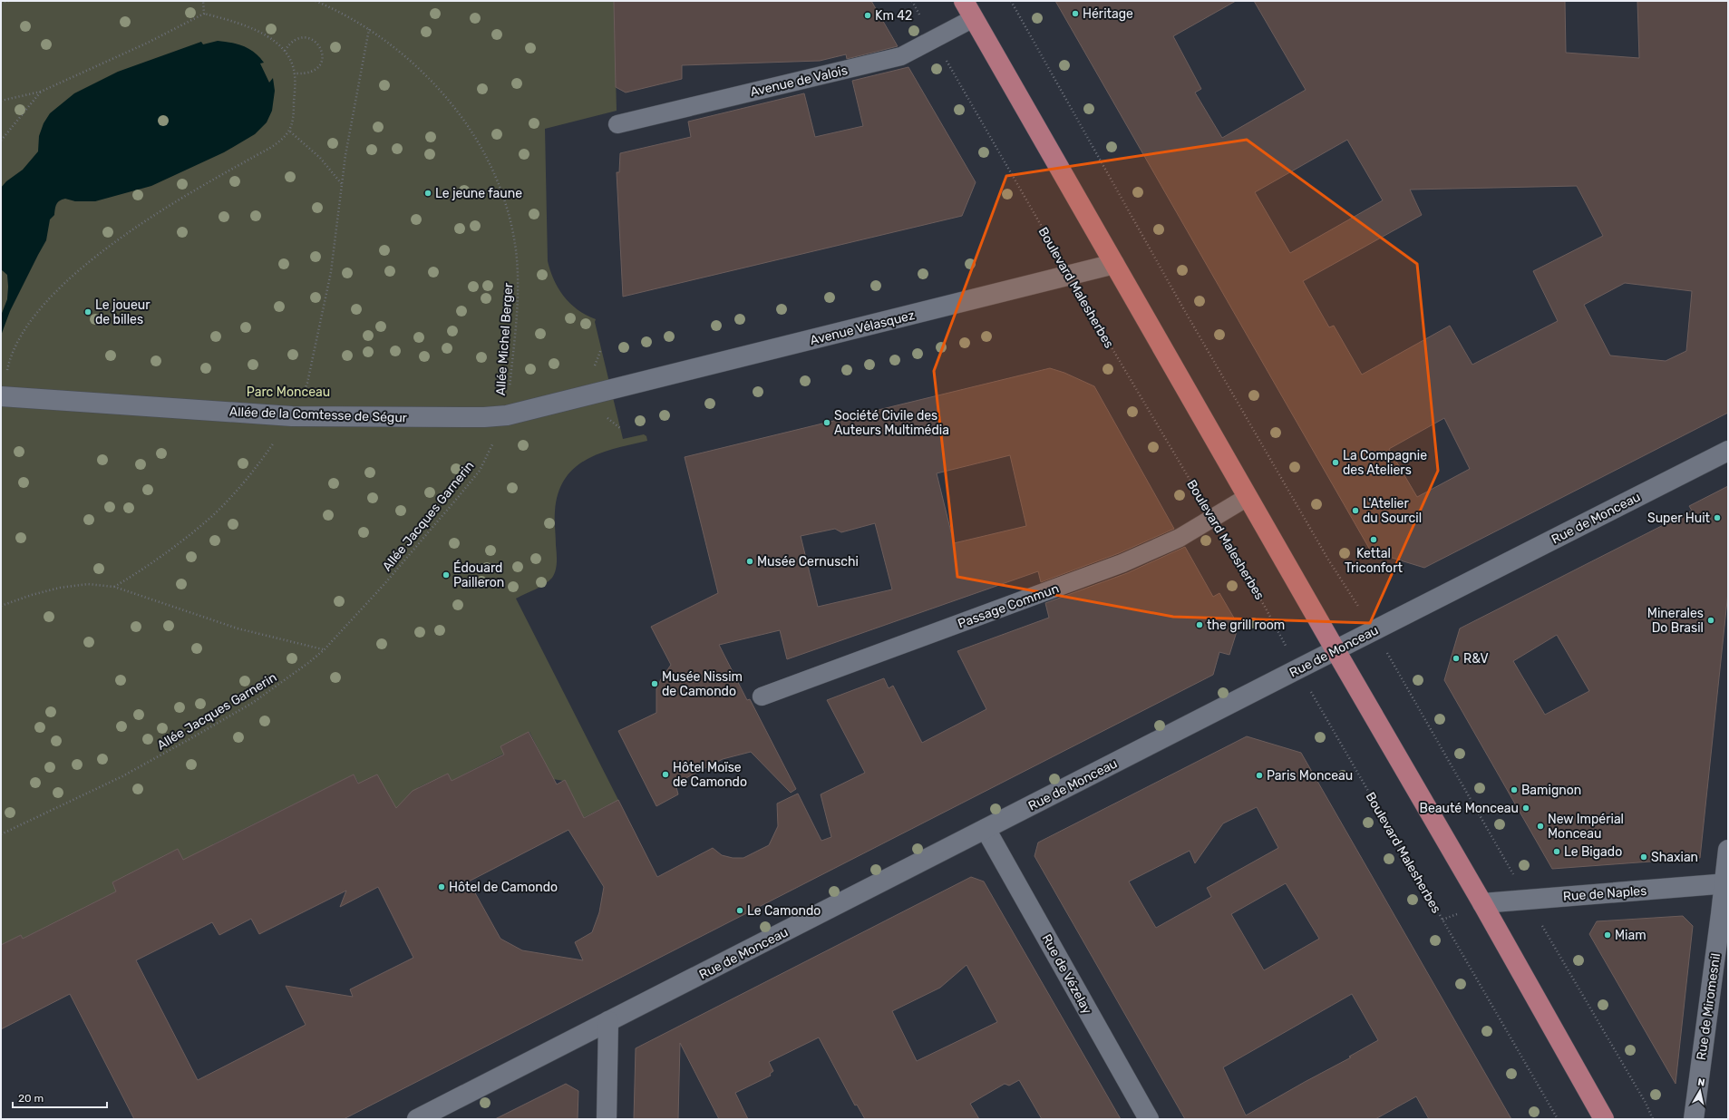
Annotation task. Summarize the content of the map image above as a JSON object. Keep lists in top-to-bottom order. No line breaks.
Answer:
{"streets":{"street":["Avenue Vélasquez","Allée de la Comtesse de Ségur","Rue de Monceau","Rue de Naples","Rue de Vézelay","Rue de Miromesnil"],"lane":["Avenue de Valois","Passage Commun"],"path":["Boulevard Malesherbes","Allée Michel Berger","Allée Jacques Garnerin"]},"crossings":[["Avenue de Valois","Boulevard Malesherbes"],["Boulevard Malesherbes","Avenue Vélasquez"],["Boulevard Malesherbes","Rue de Monceau"],["Boulevard Malesherbes","Passage Commun"],["Avenue Vélasquez","Allée de la Comtesse de Ségur"],["Allée Michel Berger","Allée de la Comtesse de Ségur"],["Allée Michel Berger","Allée Jacques Garnerin"],["Allée de la Comtesse de Ségur","Allée Jacques Garnerin"],["Rue de Monceau","Rue de Vézelay"],["Rue de Naples","Rue de Miromesnil"]],"parks":["Parc Monceau"],"places":["Héritage","Km 42","Le jeune faune","Le joueur de billes","Société Civile des Auteurs Multimédia","La Compagnie des Ateliers","L'Atelier du Sourcil","Super Huit","Kettal Triconfort","Musée Cernuschi","Édouard Pailleron","Minerales Do Brasil","the grill room","R&V","Musée Nissim de Camondo","Hôtel Moïse de Camondo","Paris Monceau","Bamignon","Beauté Monceau","New Impérial Monceau","Le Bigado","Shaxian","Hôtel de Camondo","Le Camondo","Miam"],"scale_bar":"20 m","north":"top"}
